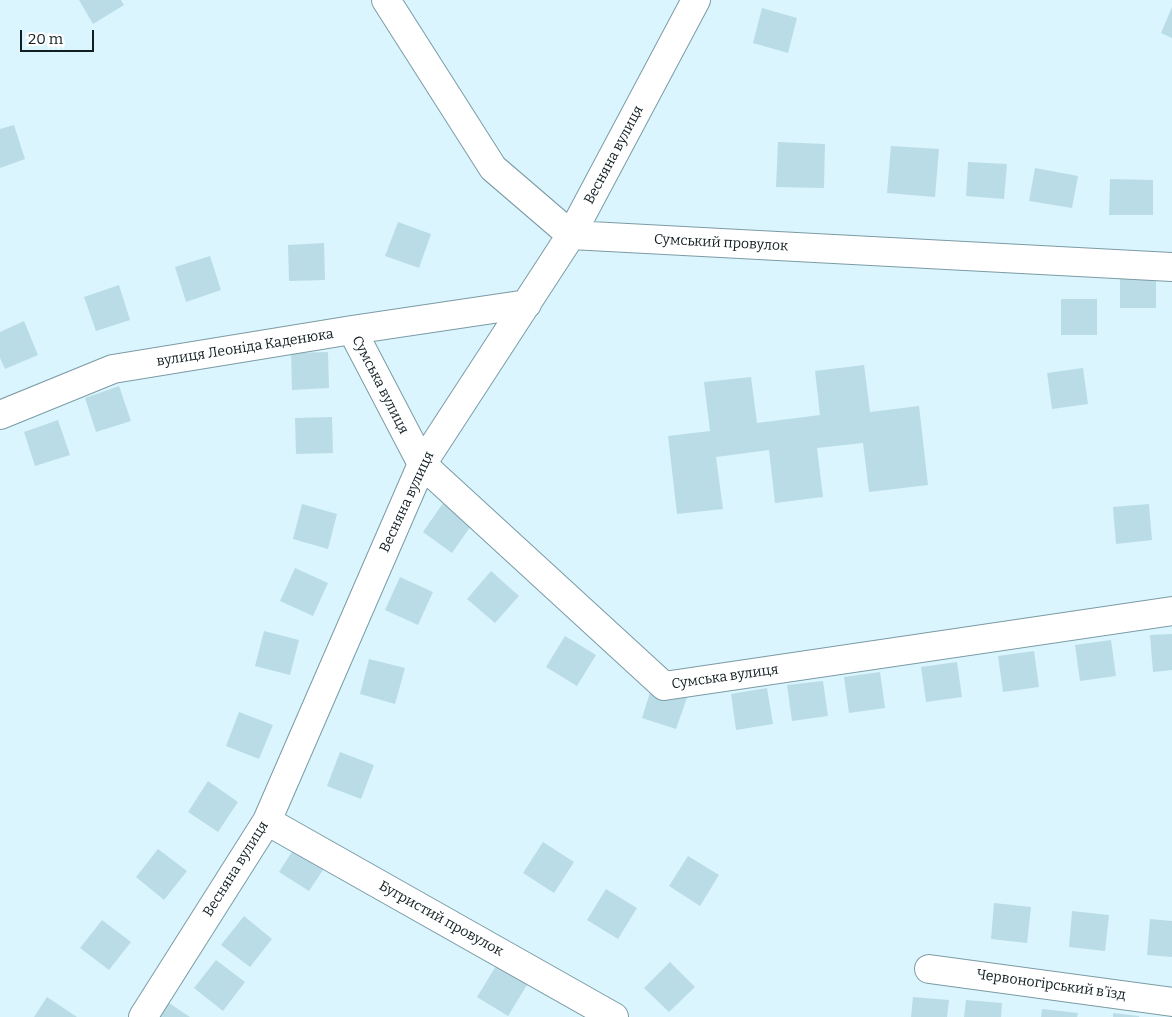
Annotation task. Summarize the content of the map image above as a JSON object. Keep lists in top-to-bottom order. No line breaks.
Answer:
{"streets":{"street":["Весняна вулиця","Сумський провулок","вулиця Леоніда Каденюка","Сумська вулиця","Бугристий провулок","Червоногірський в’їзд"]},"crossings":[["Весняна вулиця","Сумський провулок"],["Весняна вулиця","вулиця Леоніда Каденюка"],["Весняна вулиця","Сумська вулиця"],["Весняна вулиця","Бугристий провулок"],["вулиця Леоніда Каденюка","Сумська вулиця"]],"scale_bar":"20 m"}
